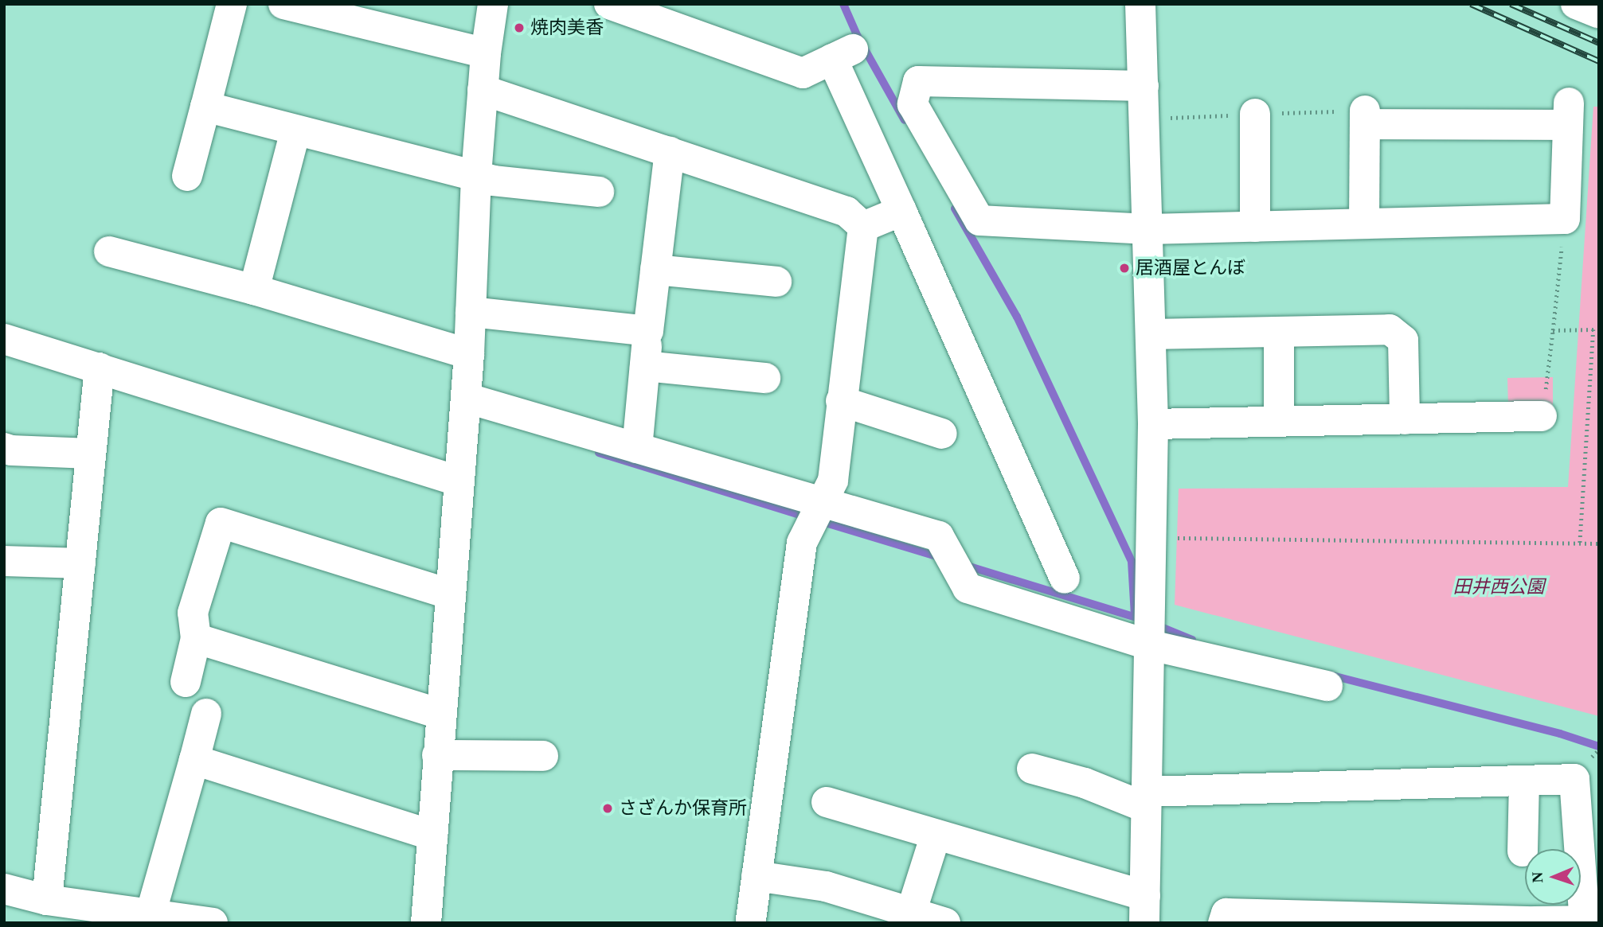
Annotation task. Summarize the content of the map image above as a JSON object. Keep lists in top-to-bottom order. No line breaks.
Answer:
{"parks":["田井西公園"],"places":["焼肉美香","居酒屋とんぼ","さざんか保育所"],"north":"left"}
